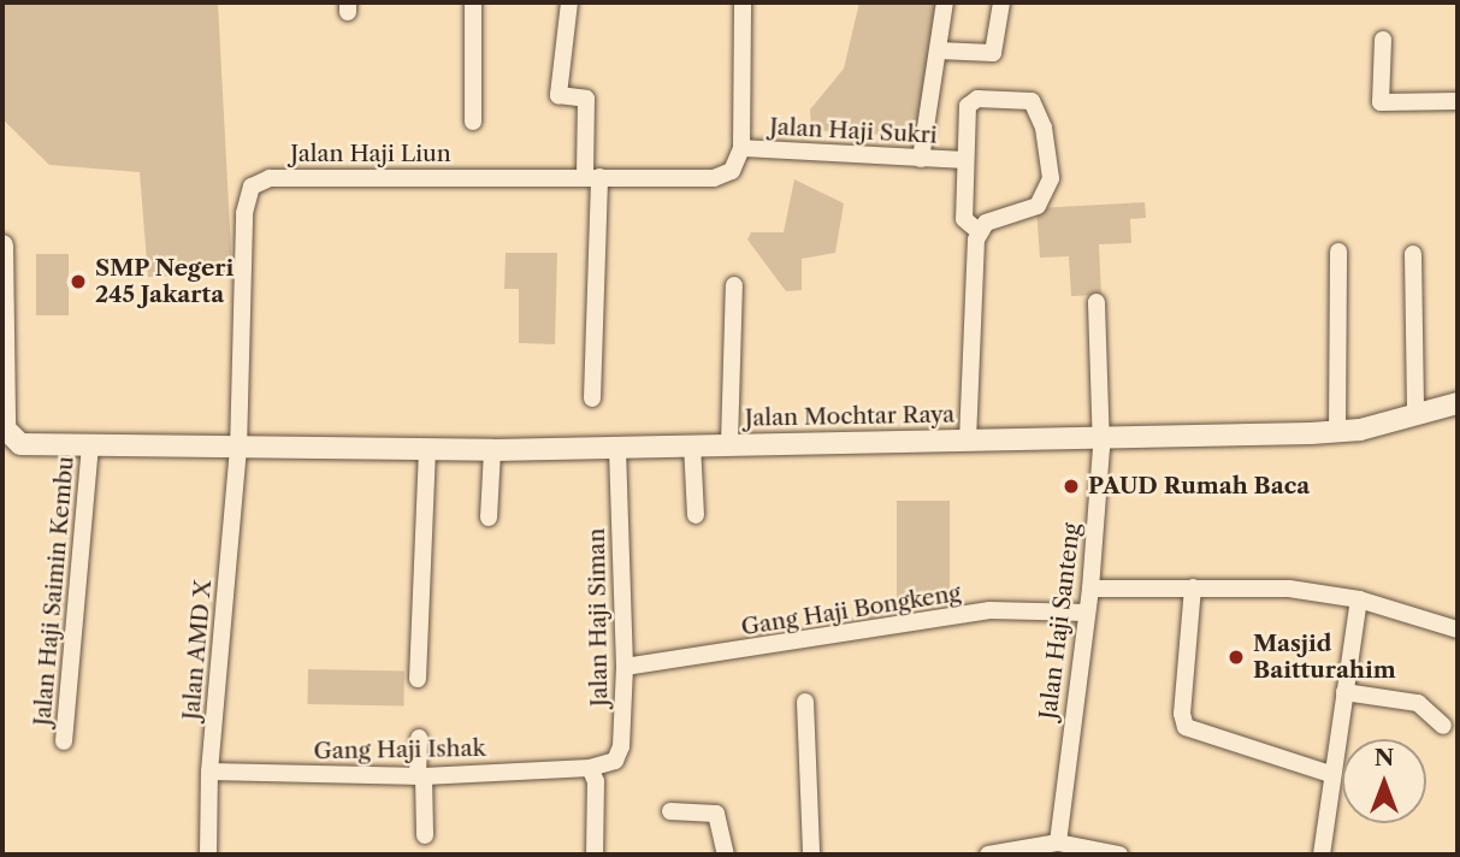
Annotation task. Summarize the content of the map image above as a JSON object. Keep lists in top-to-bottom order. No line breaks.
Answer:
{"streets":{"street":["Jalan Haji Sukri","Jalan Haji Liun","Jalan Mochtar Raya","Jalan Haji Saimin Kembu","Gang Haji Bongkeng","Jalan Haji Siman","Jalan Haji Santeng","Jalan AMD X","Gang Haji Ishak"]},"crossings":[["Jalan Haji Sukri","Jalan Haji Liun"],["Jalan Haji Liun","Jalan Mochtar Raya"],["Jalan Haji Liun","Jalan AMD X"],["Jalan Mochtar Raya","Jalan Haji Saimin Kembu"],["Jalan Mochtar Raya","Jalan Haji Siman"],["Jalan Mochtar Raya","Jalan Haji Santeng"],["Jalan Mochtar Raya","Jalan AMD X"],["Gang Haji Bongkeng","Jalan Haji Siman"],["Gang Haji Bongkeng","Jalan Haji Santeng"],["Jalan Haji Siman","Gang Haji Ishak"],["Jalan AMD X","Gang Haji Ishak"]],"places":["SMP Negeri 245 Jakarta","PAUD Rumah Baca","Masjid Baitturahim"],"north":"top"}
